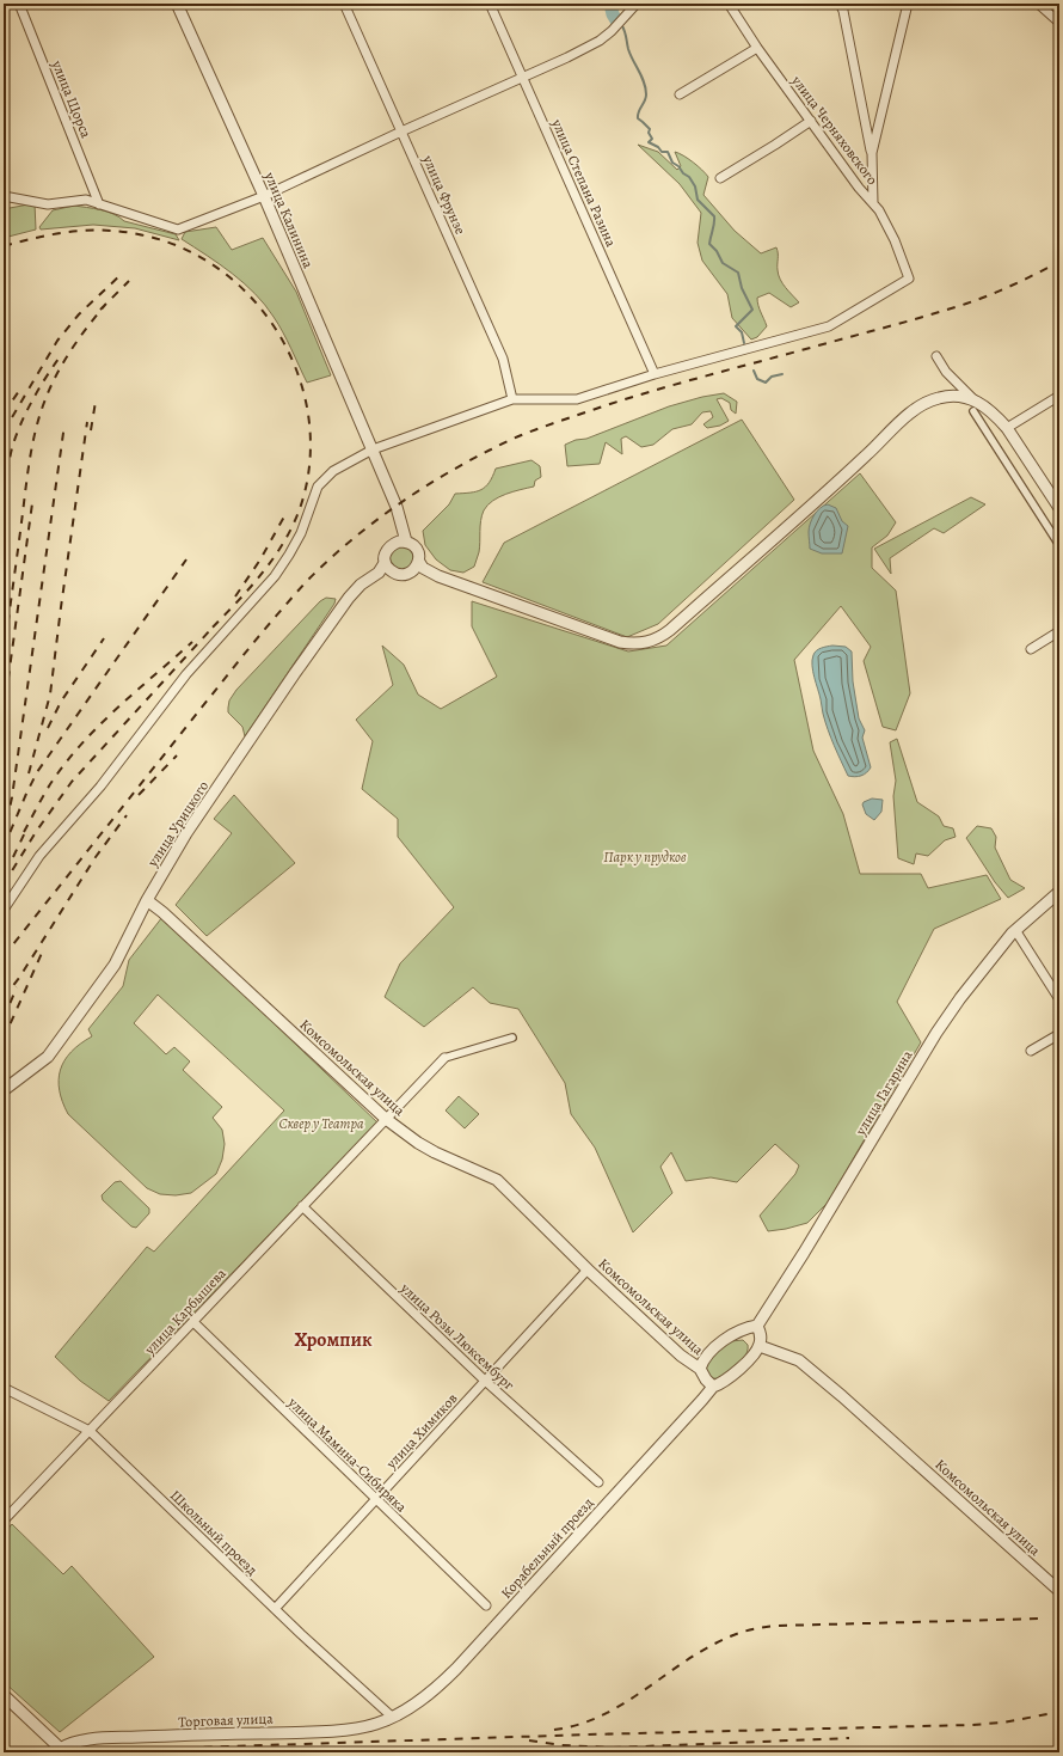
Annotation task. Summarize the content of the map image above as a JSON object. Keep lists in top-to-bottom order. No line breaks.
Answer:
{"streets":{"street":["улица Щорса","улица Черняховского","улица Степана Разина","улица Фрунзе","улица Калинина","улица Урицкого","Комсомольская улица","улица Гагарина","улица Карбышева","улица Розы Люксембург","улица Химиков","улица Мамина-Сибиряка","Школьный проезд","Корабельный проезд","Торговая улица"]},"crossings":[["улица Черняховского","улица Степана Разина"],["улица Калинина","улица Урицкого"],["улица Урицкого","Комсомольская улица"],["Комсомольская улица","улица Карбышева"],["Комсомольская улица","улица Химиков"],["Комсомольская улица","Корабельный проезд"],["улица Карбышева","улица Розы Люксембург"],["улица Карбышева","улица Мамина-Сибиряка"],["улица Карбышева","Школьный проезд"],["улица Розы Люксембург","улица Химиков"],["улица Химиков","улица Мамина-Сибиряка"],["улица Химиков","Школьный проезд"],["Школьный проезд","Корабельный проезд"],["Школьный проезд","Торговая улица"],["Корабельный проезд","Торговая улица"]],"districts":["Хромпик"],"parks":["Парк у прудков","Сквер у Театра"]}
